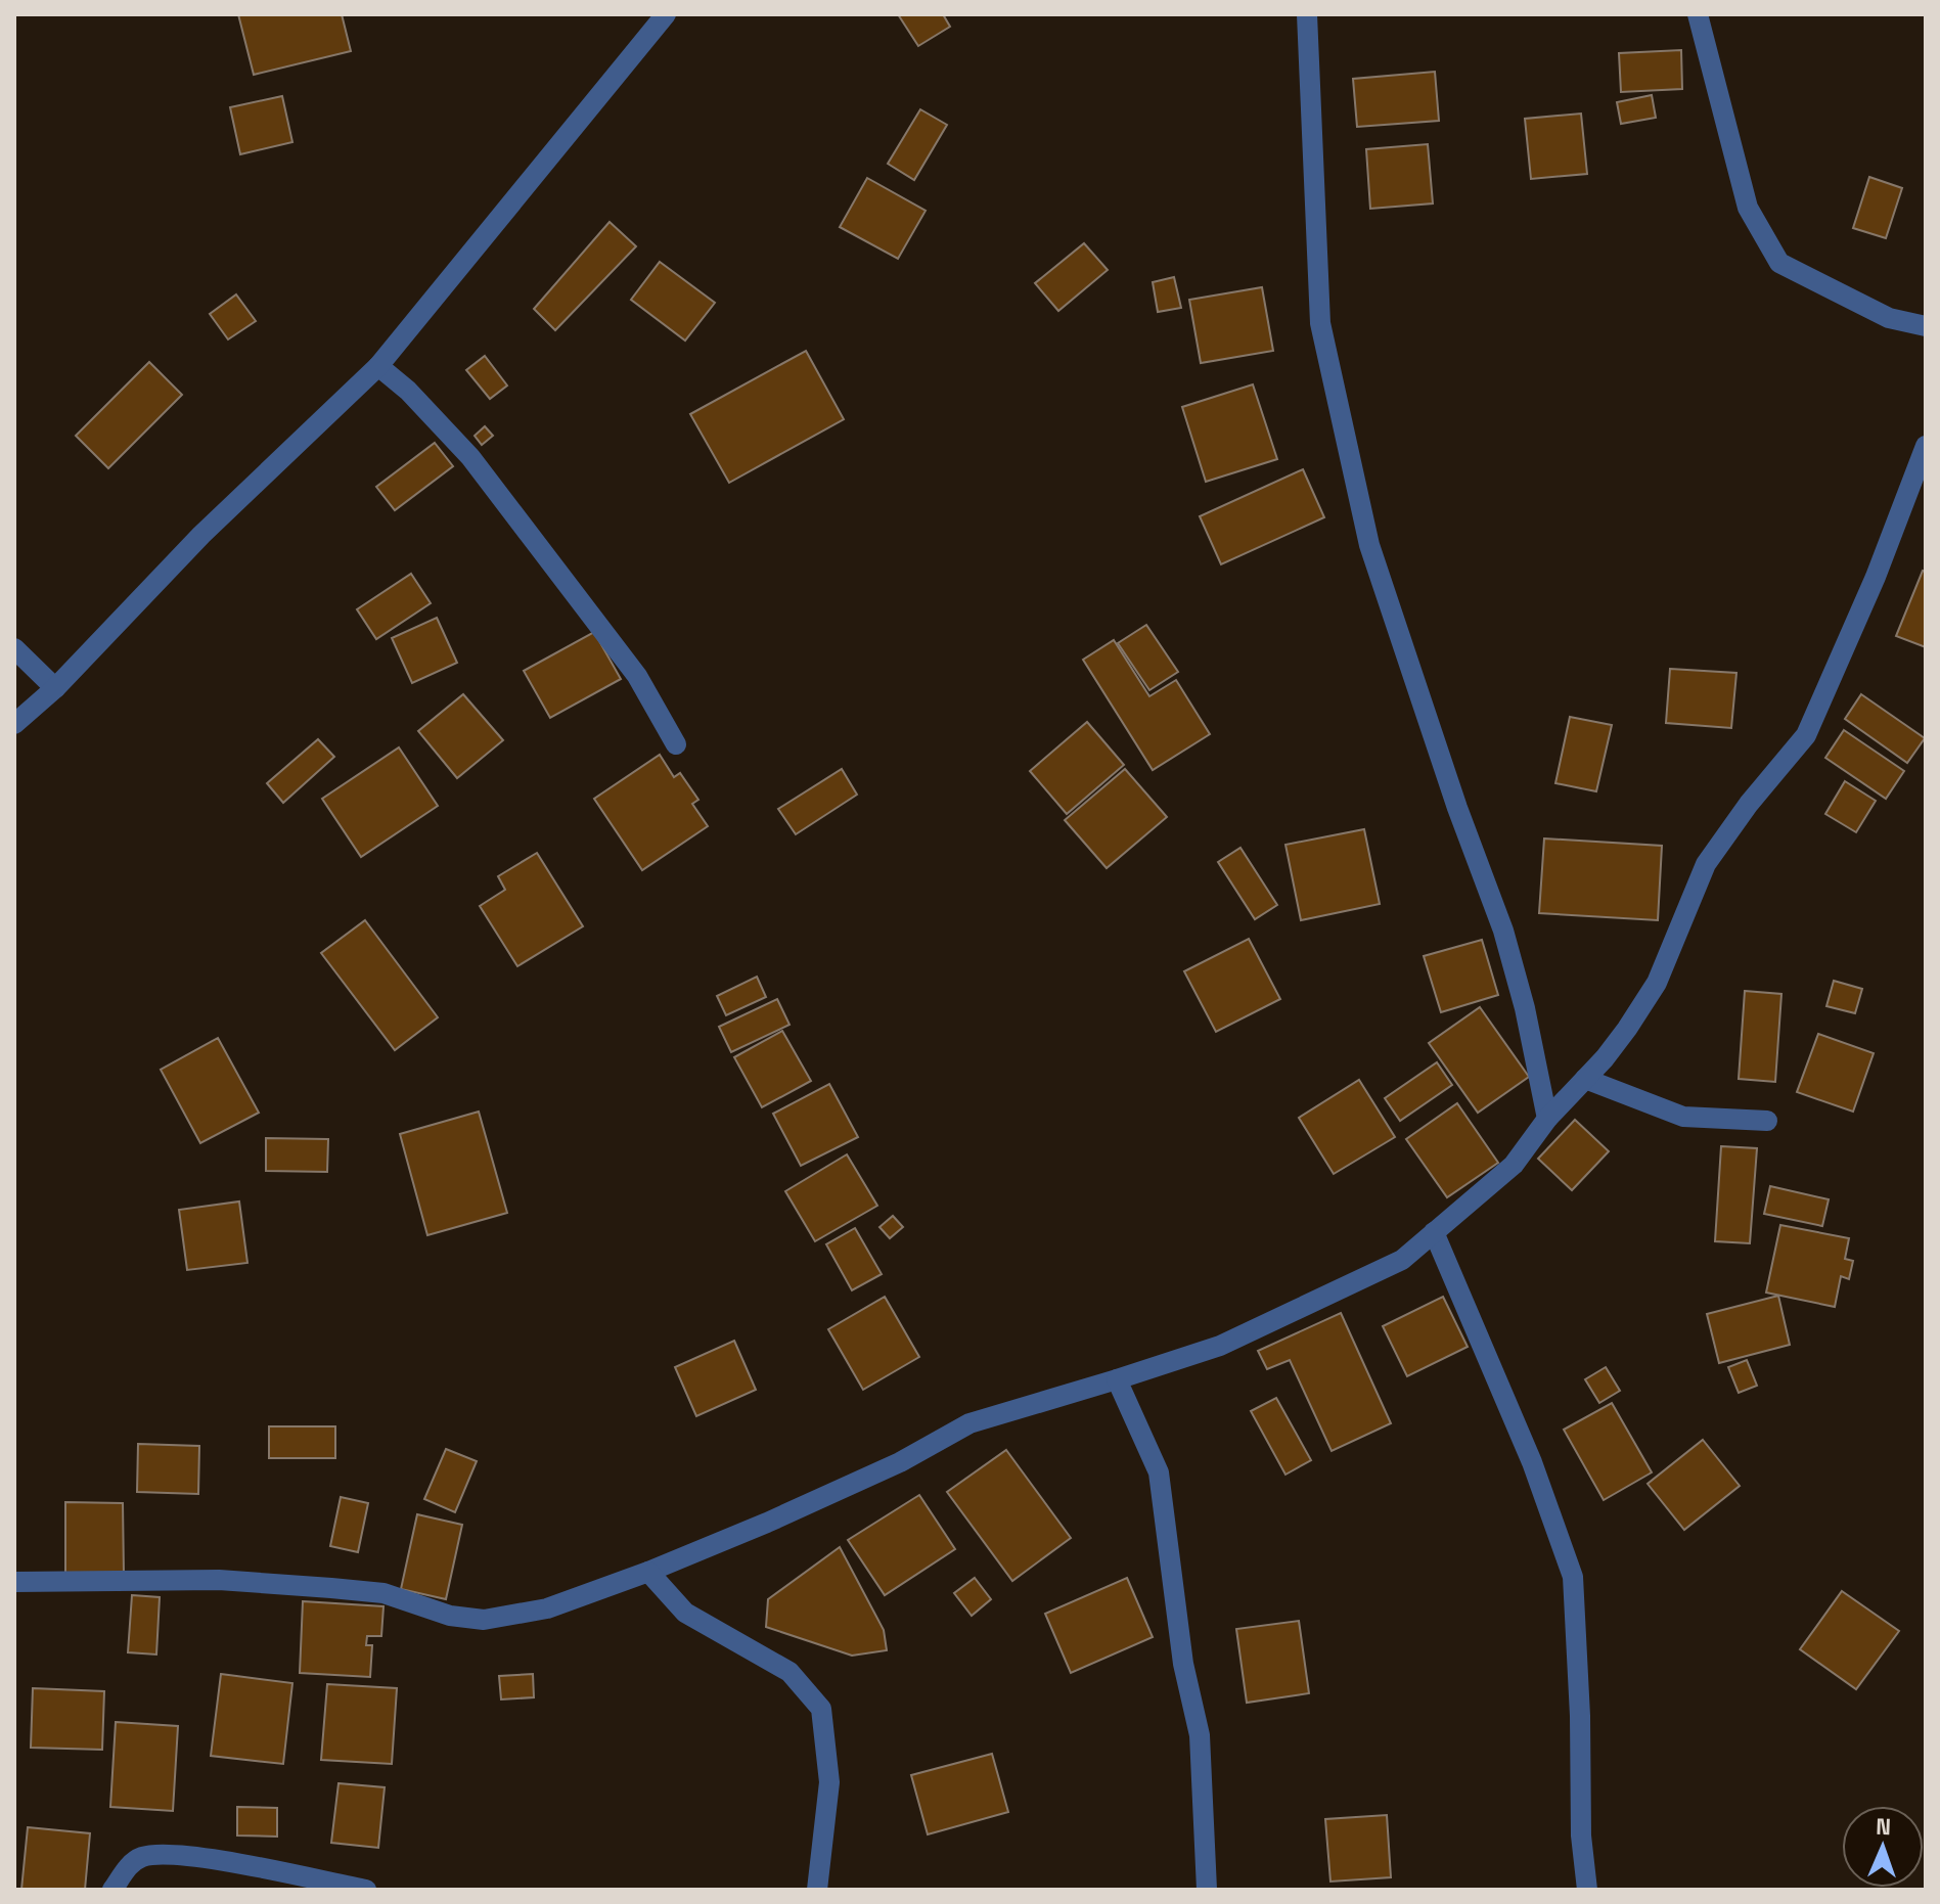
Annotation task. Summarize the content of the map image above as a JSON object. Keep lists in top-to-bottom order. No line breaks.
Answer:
{"north":"top"}
